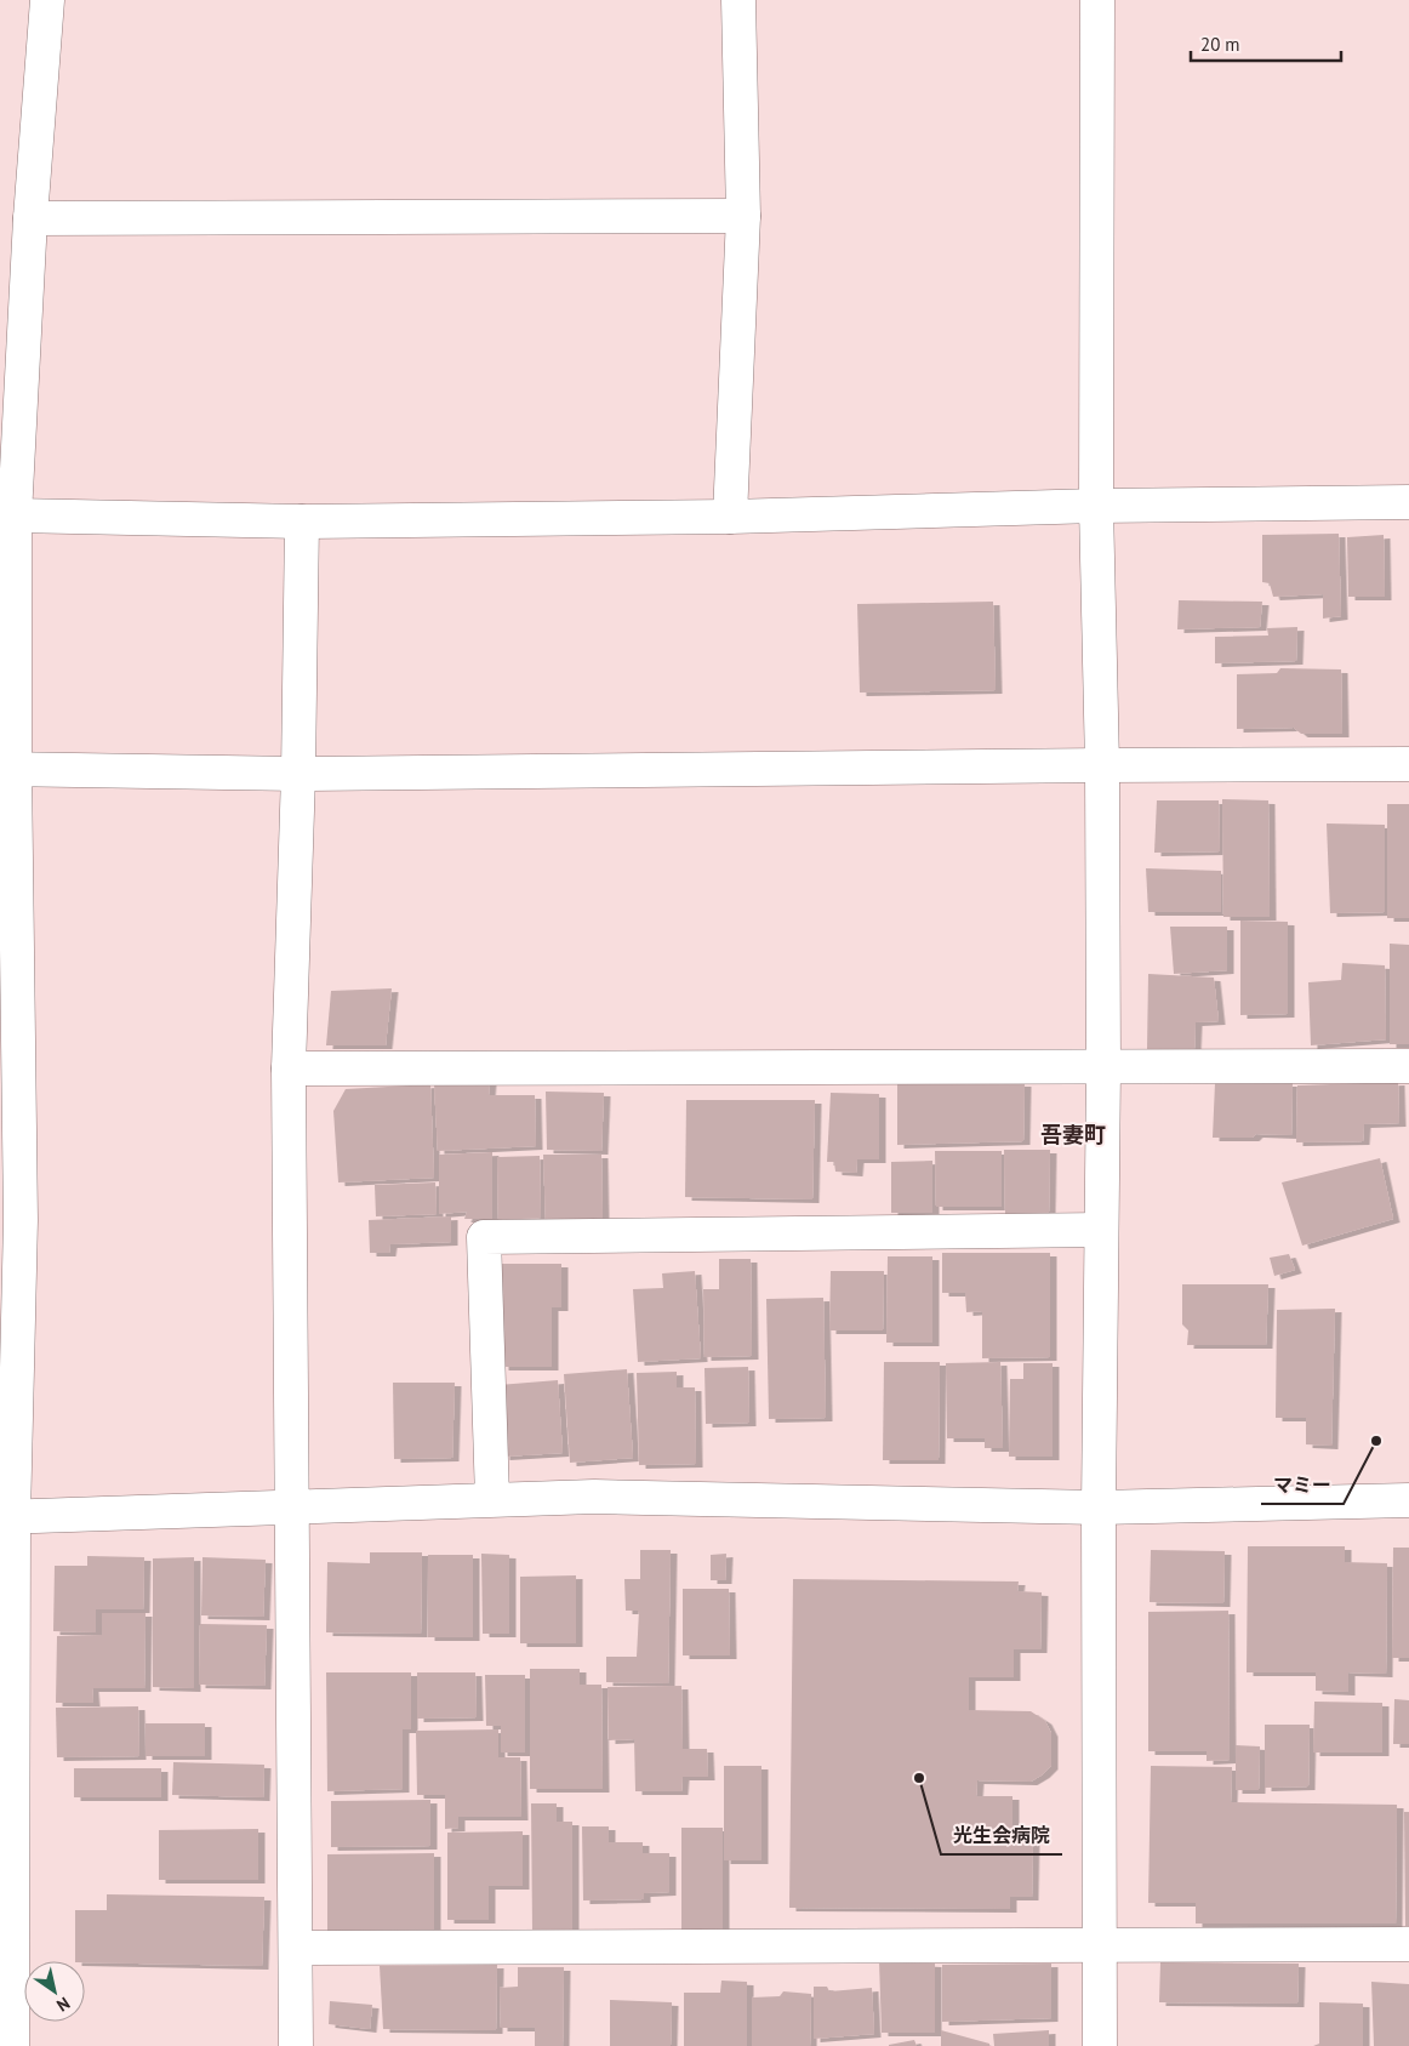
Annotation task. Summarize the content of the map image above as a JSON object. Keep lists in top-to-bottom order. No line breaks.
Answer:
{"districts":["吾妻町"],"places":["マミー","光生会病院"],"scale_bar":"20 m","north":"bottom right"}
